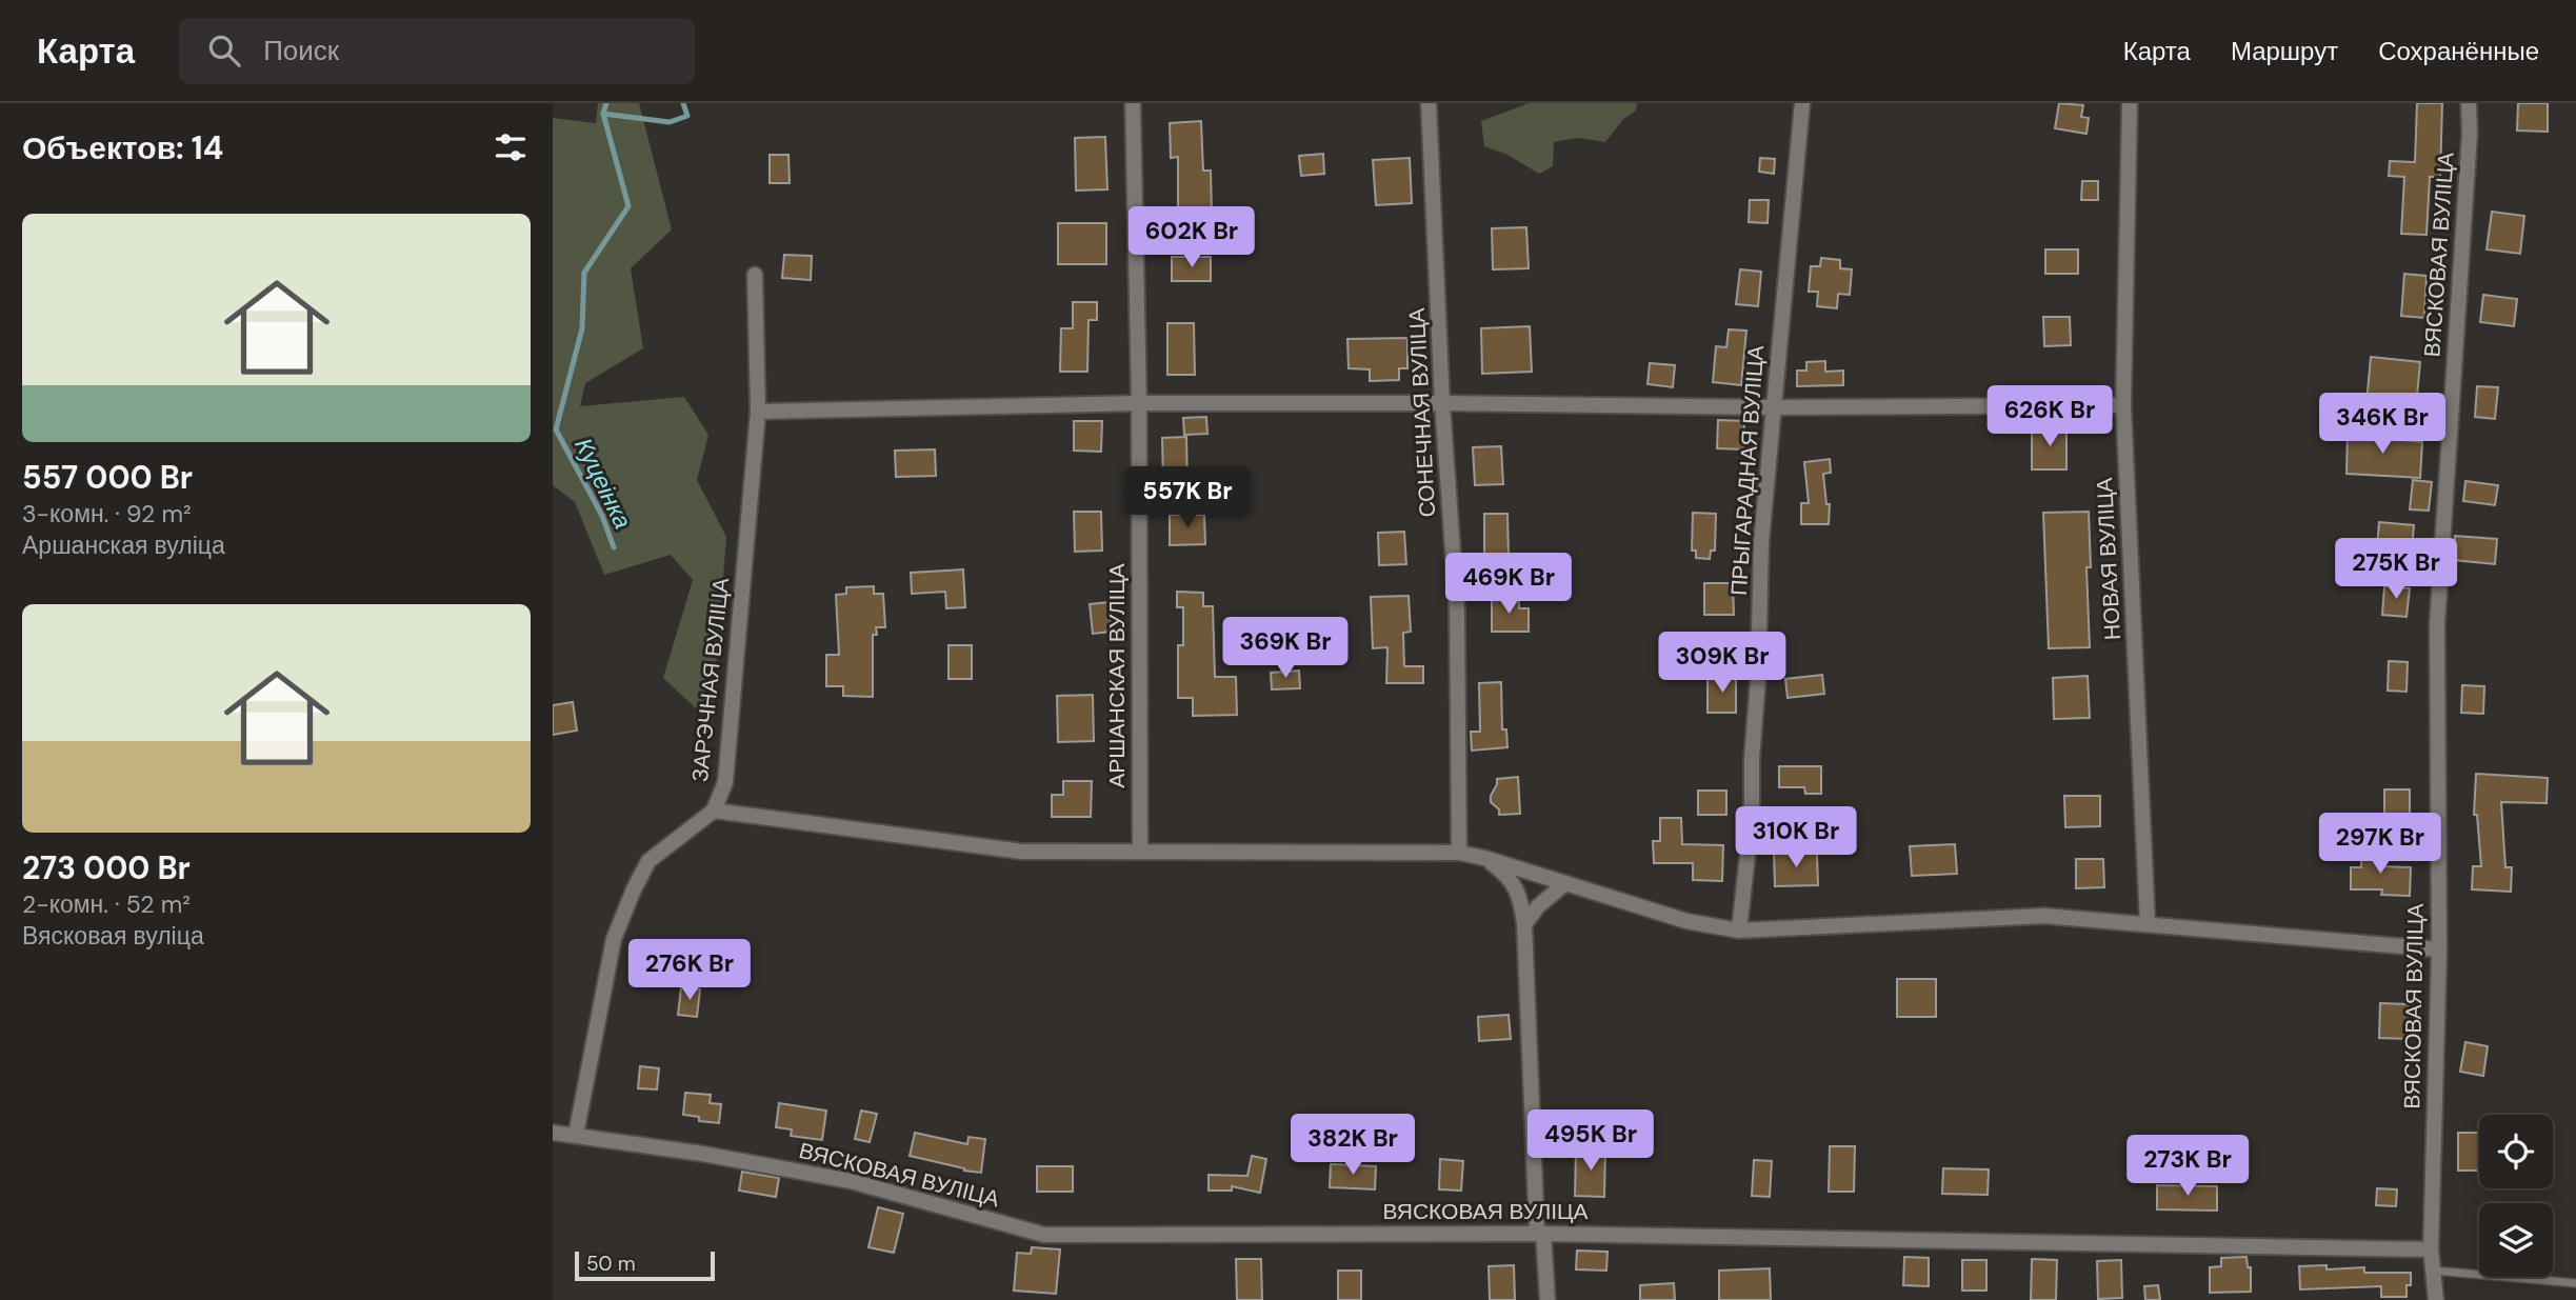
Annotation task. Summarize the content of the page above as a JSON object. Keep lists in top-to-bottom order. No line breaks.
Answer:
{"streets":{"street":["ВЯСКОВАЯ ВУЛІЦА","СОНЕЧНАЯ ВУЛІЦА","ПРЫГАРАДНАЯ ВУЛІЦА","НОВАЯ ВУЛІЦА","АРШАНСКАЯ ВУЛІЦА","ЗАРЭЧНАЯ ВУЛІЦА"]},"crossings":[["ВЯСКОВАЯ ВУЛІЦА","ЗАРЭЧНАЯ ВУЛІЦА"]],"water":["Куцеінка"],"scale_bar":"50 m","page":{"header":"Карта","search":"Поиск","nav":["Карта","Маршрут","Сохранённые"],"heading":"Объектов: 14","list":[{"name":"557 000 Br","note":"3-комн. · 92 m² · Аршанская вуліца"},{"name":"273 000 Br","note":"2-комн. · 52 m² · Вясковая вуліца"}],"price":["602K Br","626K Br","346K Br","557K Br","275K Br","469K Br","369K Br","309K Br","310K Br","297K Br","276K Br","495K Br","382K Br","273K Br"],"scale":"50 m"}}
